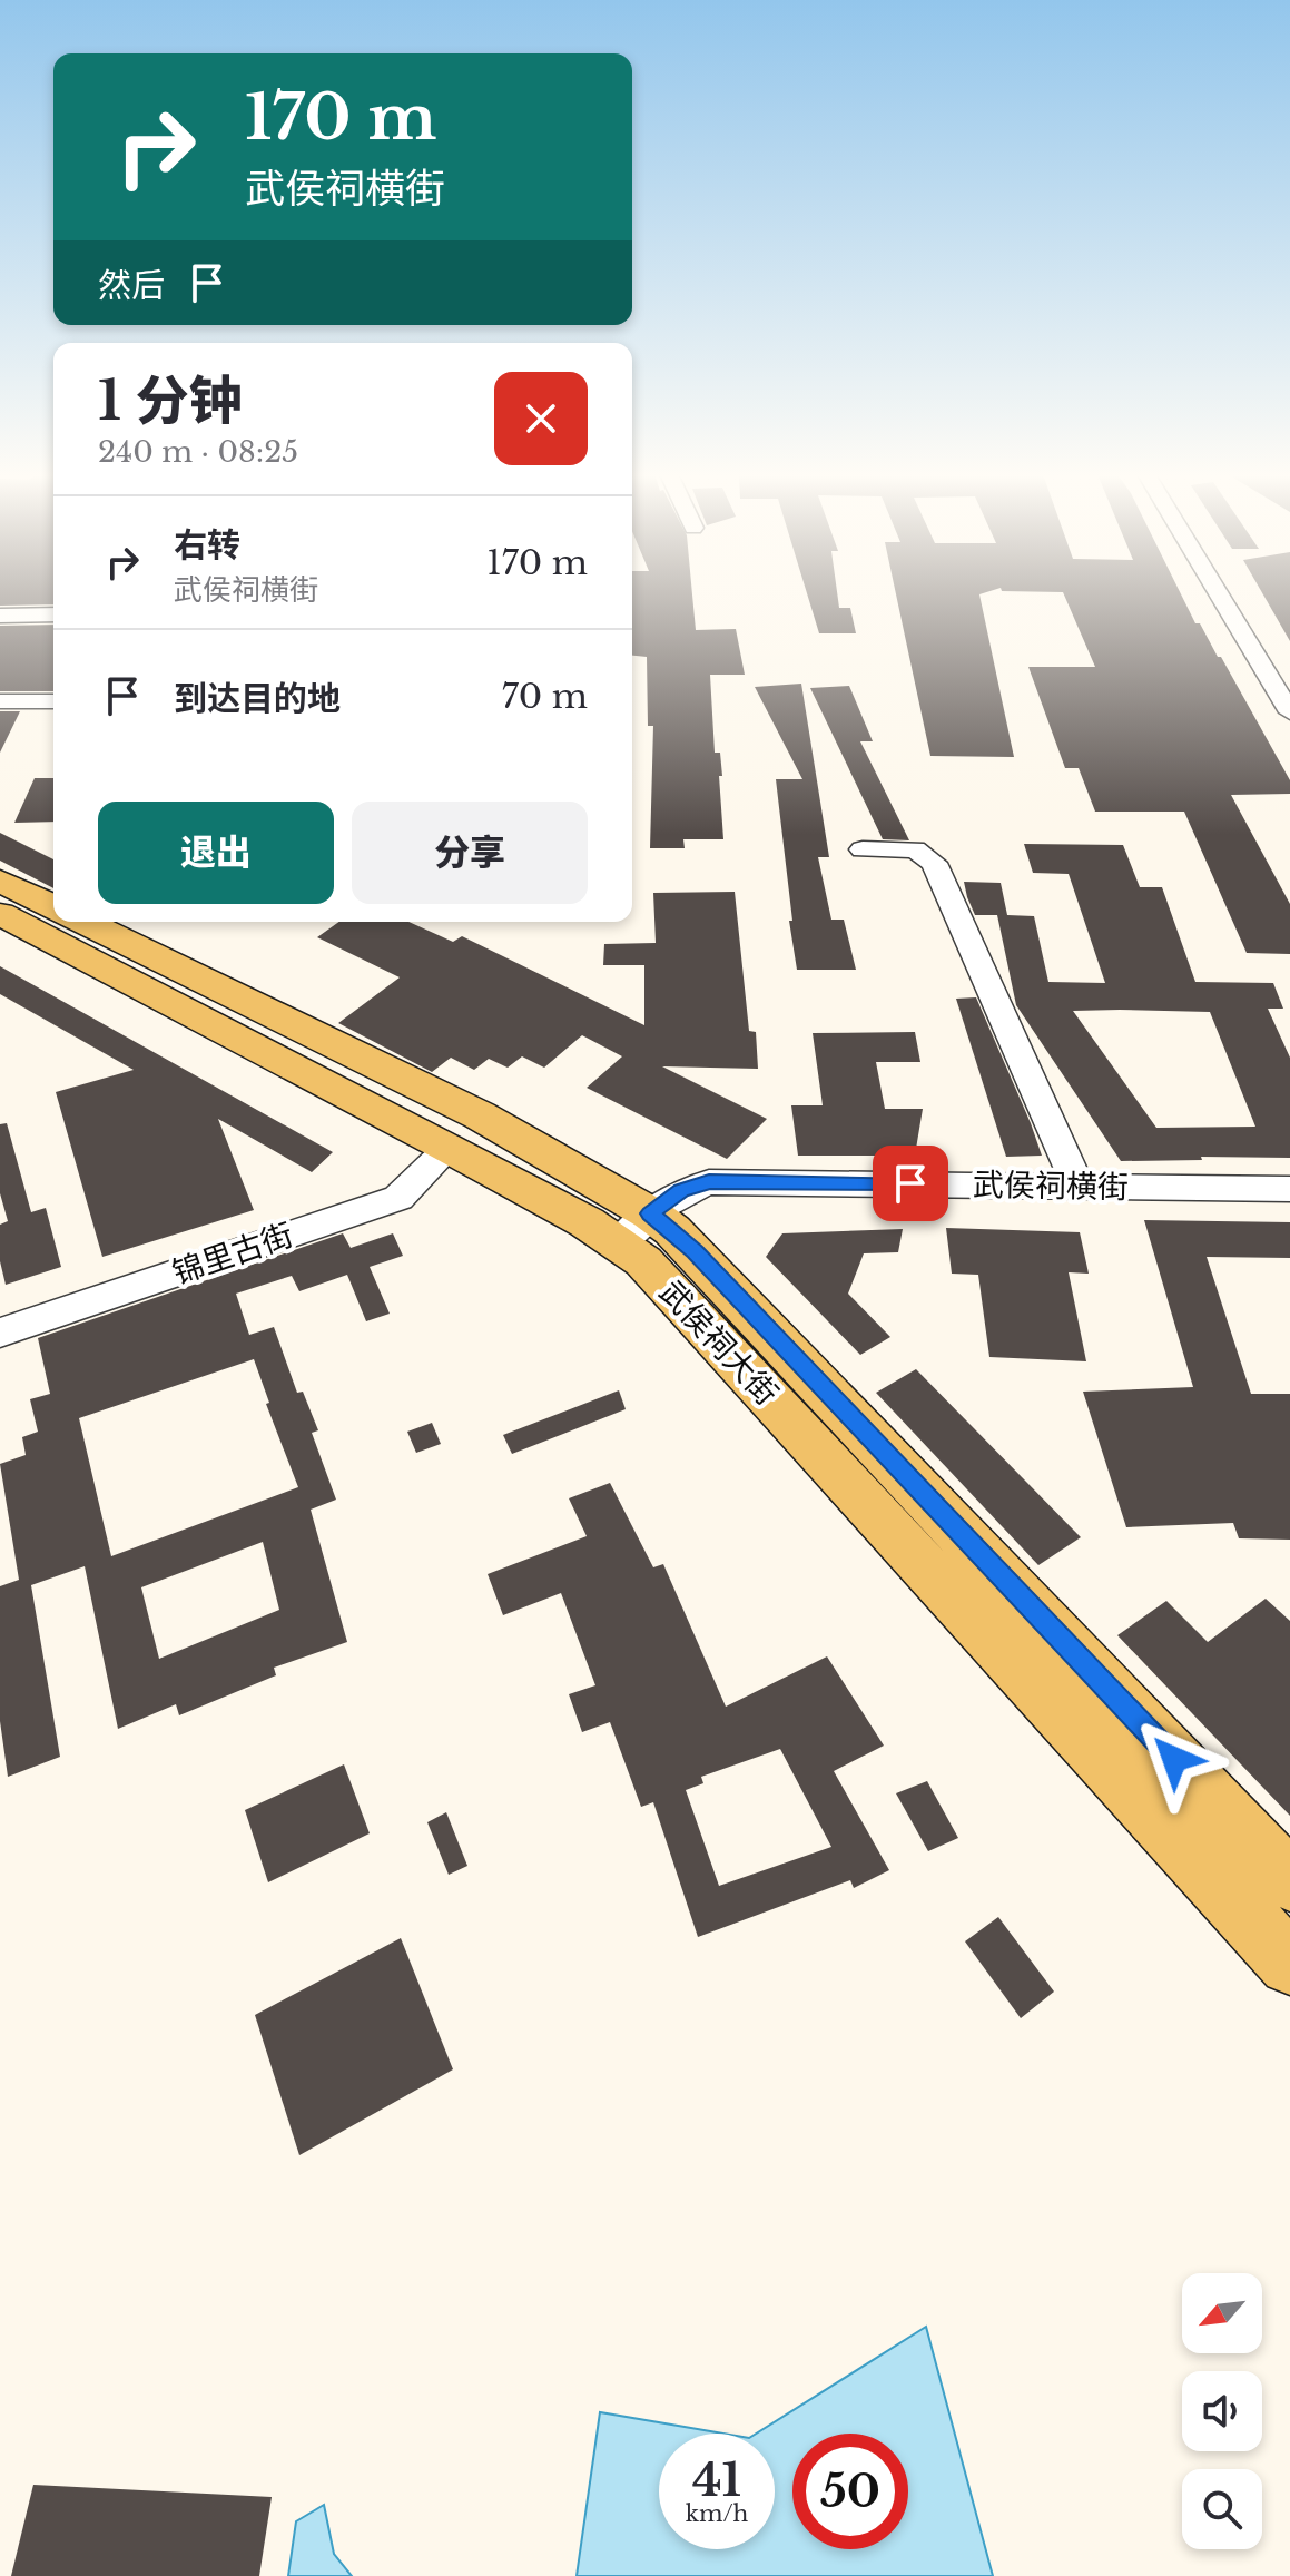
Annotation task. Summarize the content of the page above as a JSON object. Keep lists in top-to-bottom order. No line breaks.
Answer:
{"streets":{"main road":["武侯祠大街"],"street":["武侯祠横街","锦里古街"]},"crossings":[["武侯祠横街","武侯祠大街"],["锦里古街","武侯祠大街"]],"north":"bottom left","page":{"turn":["170 m","武侯祠横街"],"then":"然后","heading":["1 分钟","240 m · 08:25"],"list":[{"name":"右转","note":"武侯祠横街","value":"170 m"},{"name":"到达目的地","value":"70 m"}],"buttons":["退出","分享"],"speed":"41 km/h","limit":"50"}}
